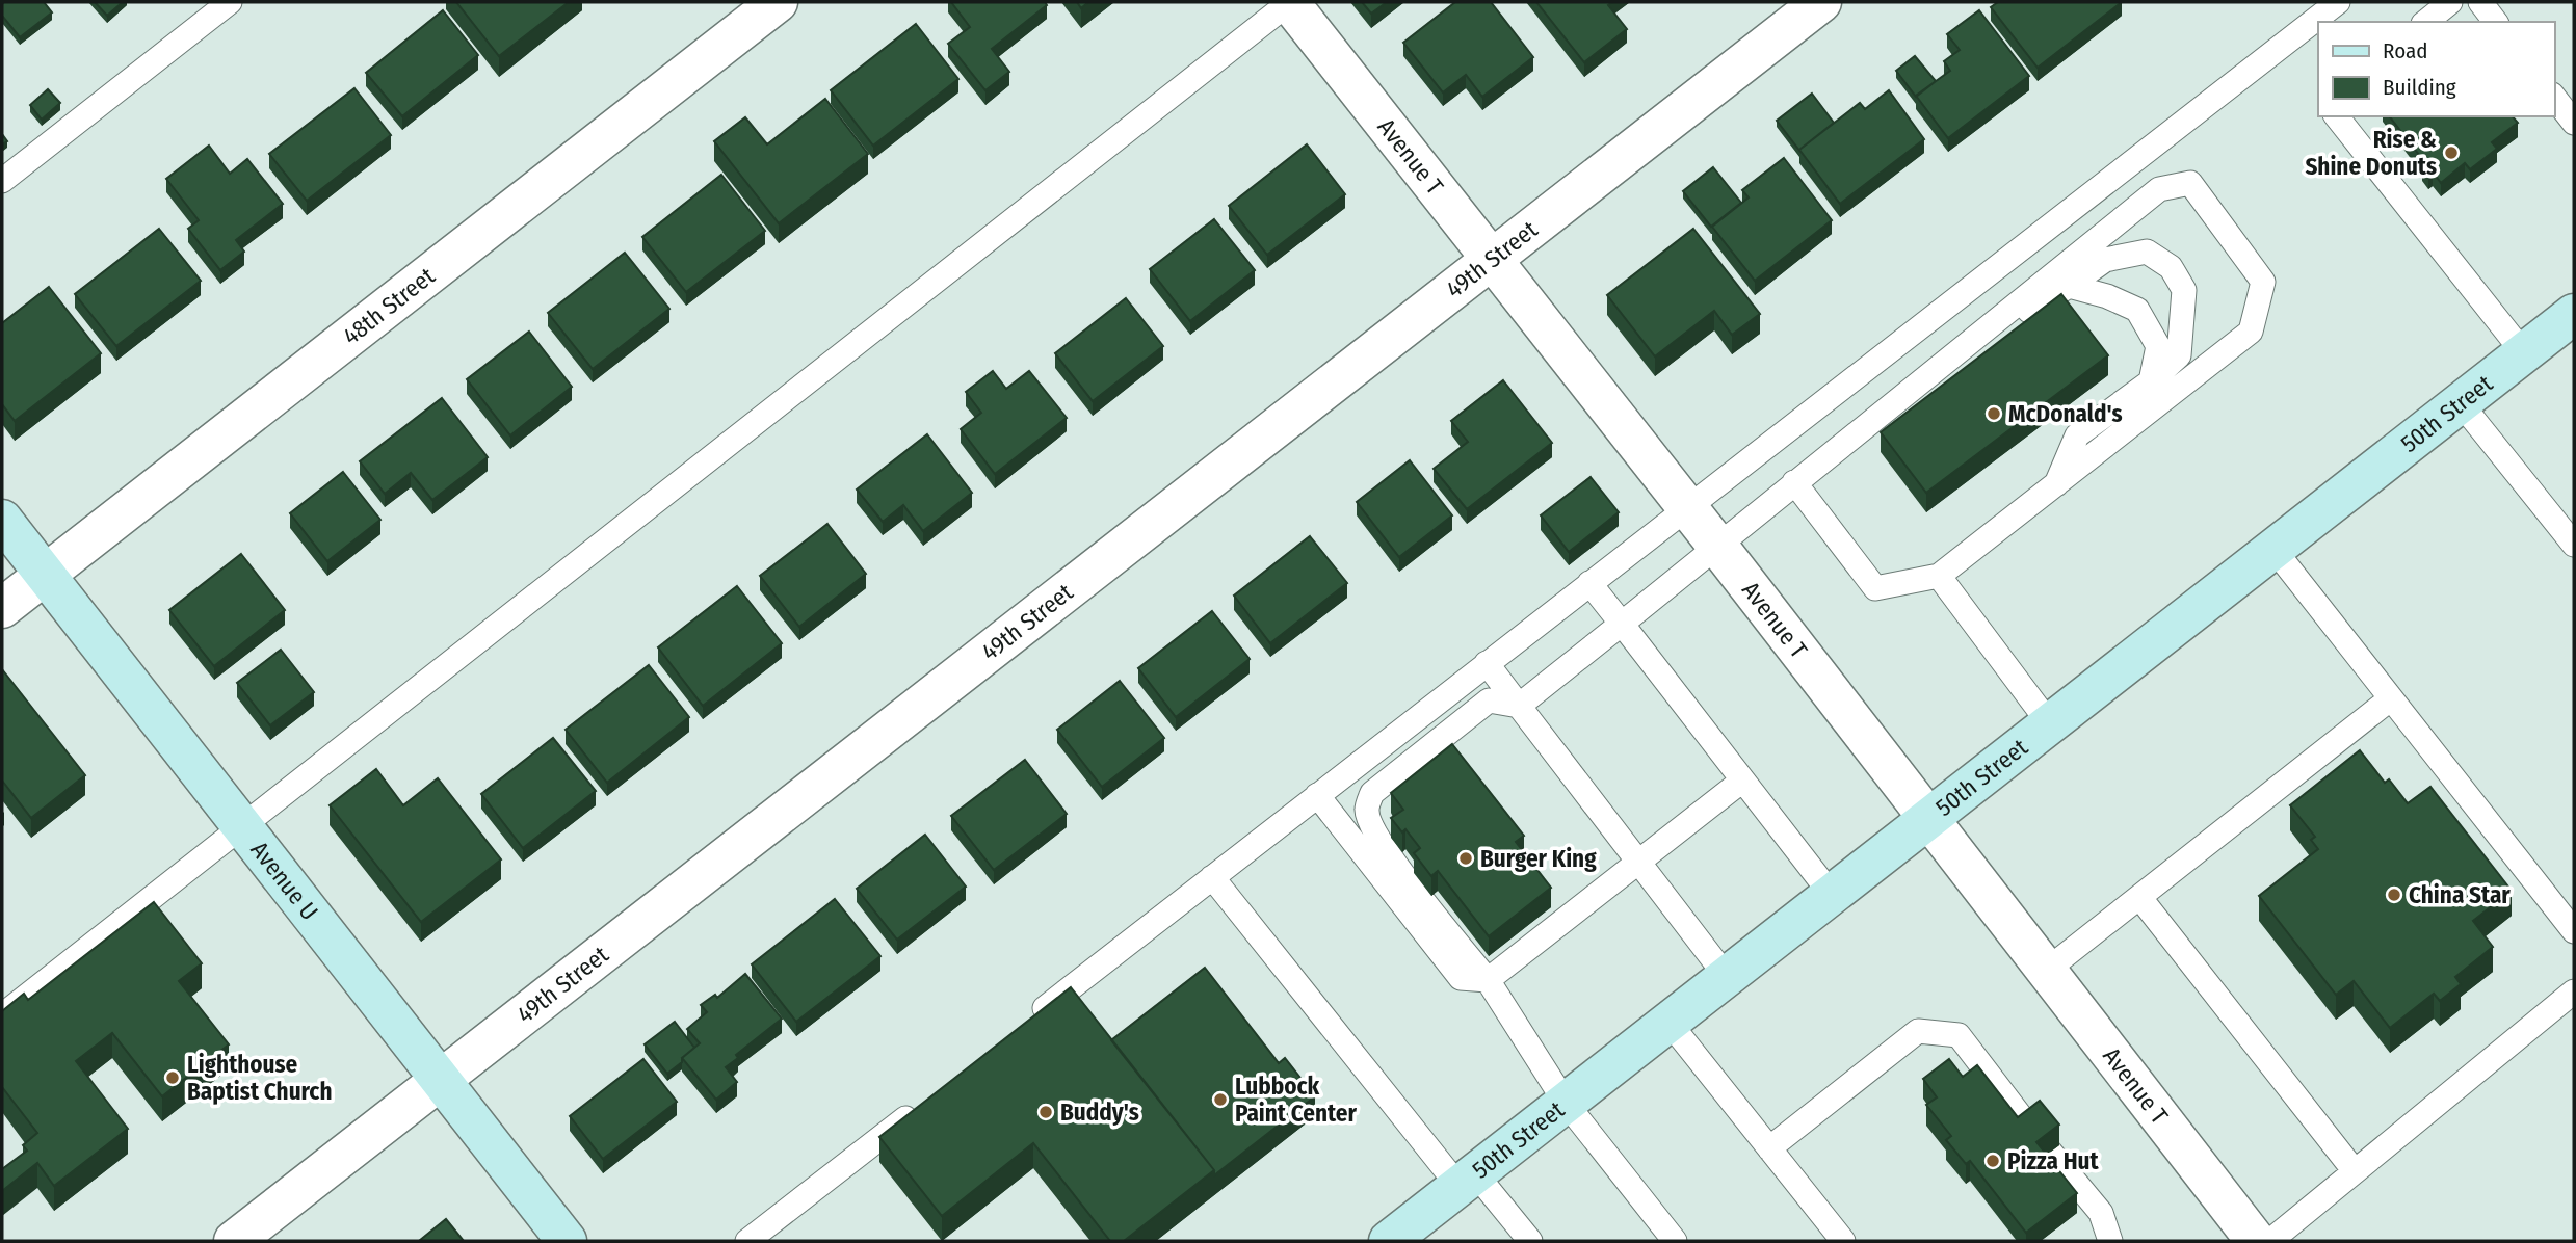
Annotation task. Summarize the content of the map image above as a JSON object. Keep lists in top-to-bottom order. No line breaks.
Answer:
{"streets":{"main road":["50th Street","Avenue U"],"street":["Avenue T","49th Street","48th Street"]},"crossings":[["Avenue T","49th Street"],["Avenue T","50th Street"],["49th Street","Avenue U"],["48th Street","Avenue U"]],"places":["Rise & Shine Donuts","McDonald's","Burger King","China Star","Lighthouse Baptist Church","Lubbock Paint Center","Buddy's","Pizza Hut"],"legend":["Road","Building"]}
